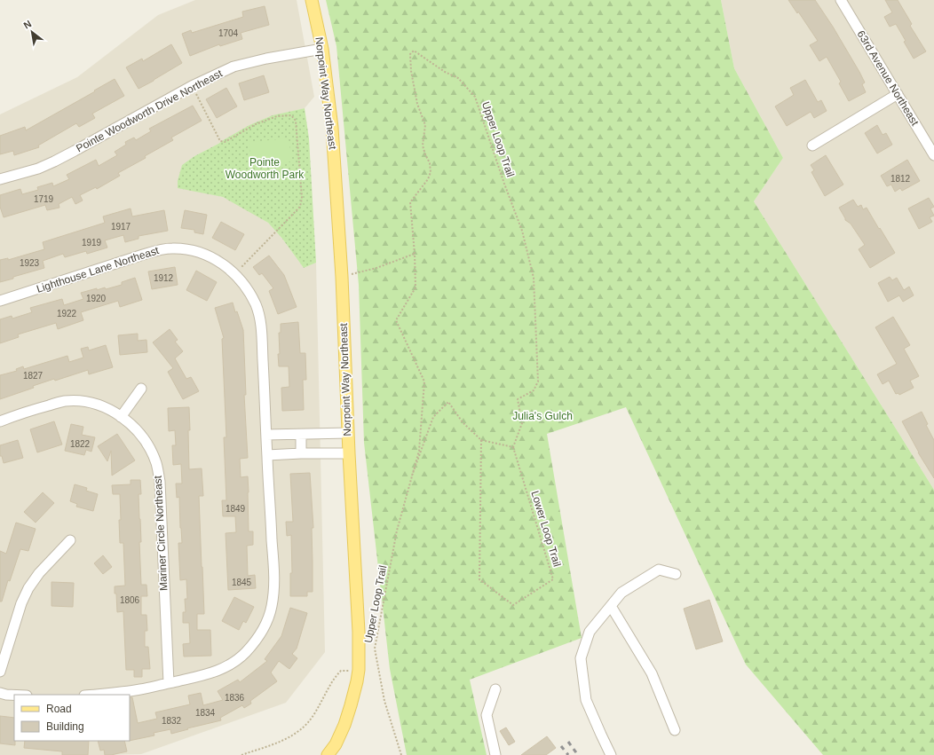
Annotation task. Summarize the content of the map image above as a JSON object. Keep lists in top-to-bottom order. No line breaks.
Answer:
{"streets":{"main road":["Norpoint Way Northeast"],"street":["63rd Avenue Northeast","Pointe Woodworth Drive Northeast","Lighthouse Lane Northeast","Mariner Circle Northeast"],"path":["Upper Loop Trail","Lower Loop Trail"]},"crossings":[["Norpoint Way Northeast","Pointe Woodworth Drive Northeast"],["Upper Loop Trail","Lower Loop Trail"]],"parks":["Pointe Woodworth Park","Julia's Gulch"],"house_numbers":["1704","1812","1719","1917","1919","1923","1912","1920","1922","1827","1822","1849","1845","1806","1836","1834","1832"],"legend":["Road","Building"],"north":"top left"}
